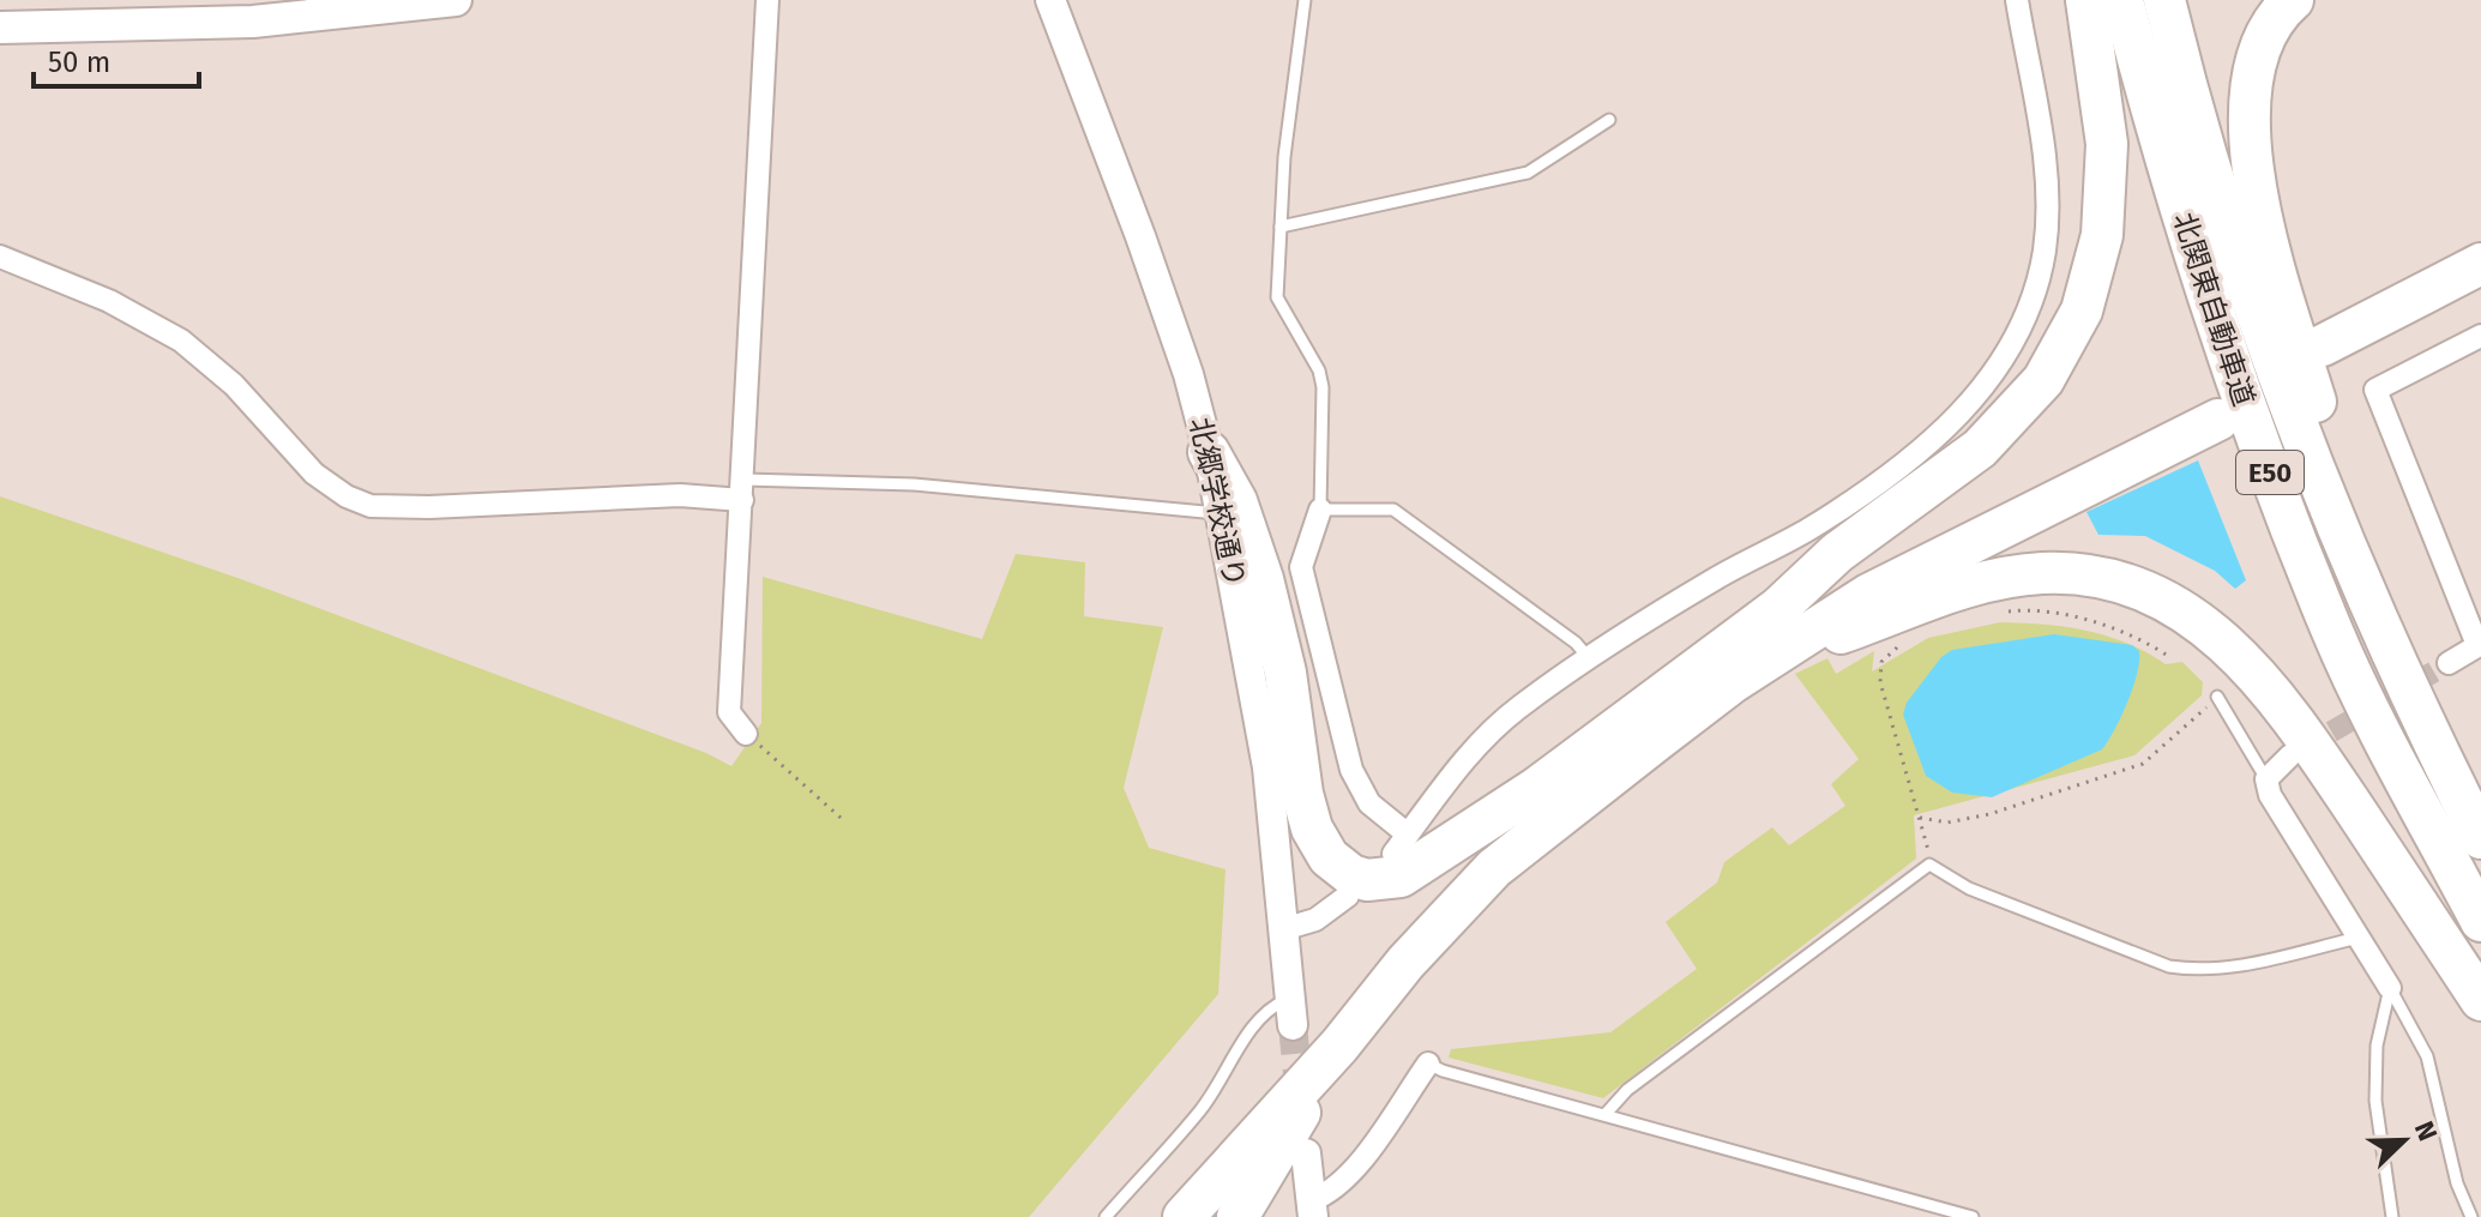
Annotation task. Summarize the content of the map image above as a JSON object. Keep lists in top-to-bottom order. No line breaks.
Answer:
{"streets":{"highway":["北関東自動車道","E50"],"street":["北郷学校通り"]},"scale_bar":"50 m","north":"top right"}
